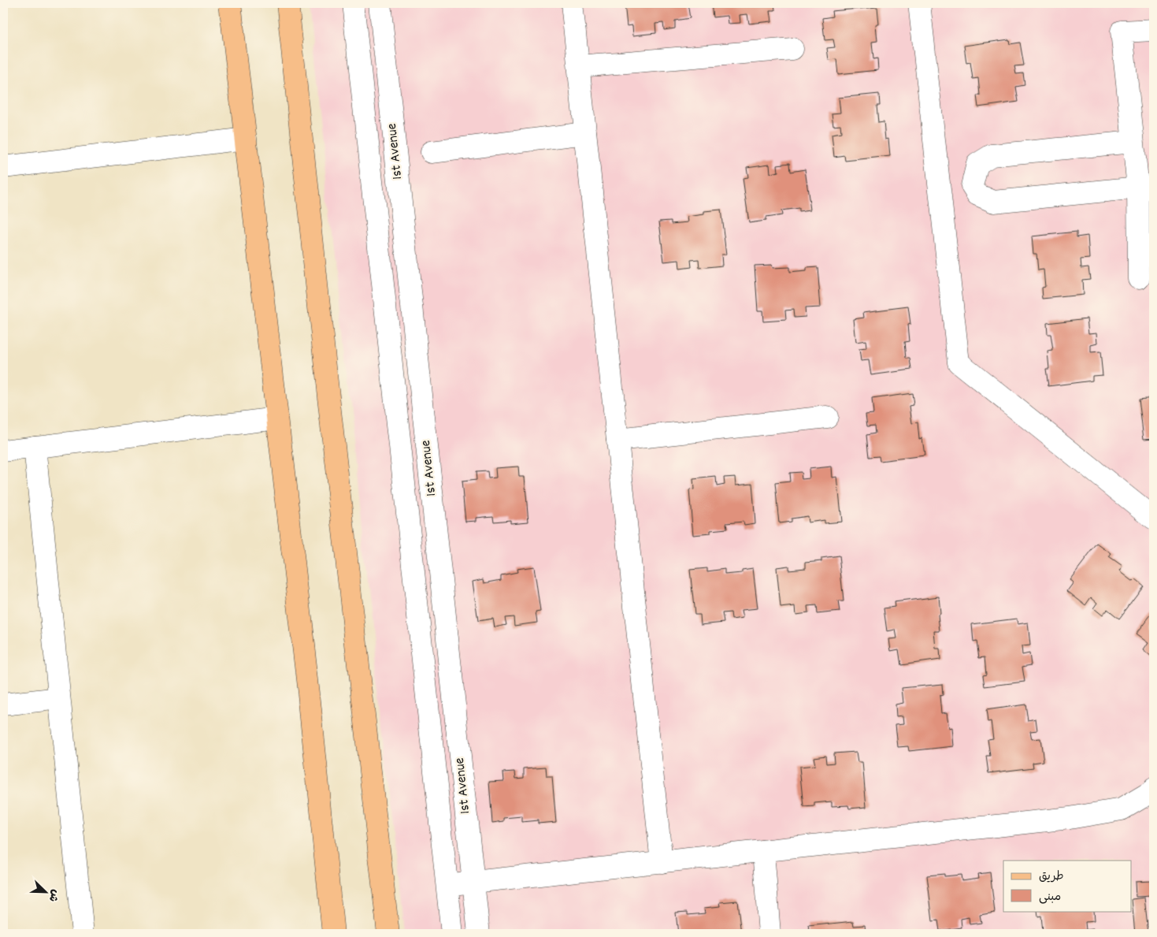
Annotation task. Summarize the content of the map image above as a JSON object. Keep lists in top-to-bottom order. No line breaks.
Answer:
{"streets":{"street":["1st Avenue"]},"legend":["طريق","مبنى"],"north":"bottom right"}
